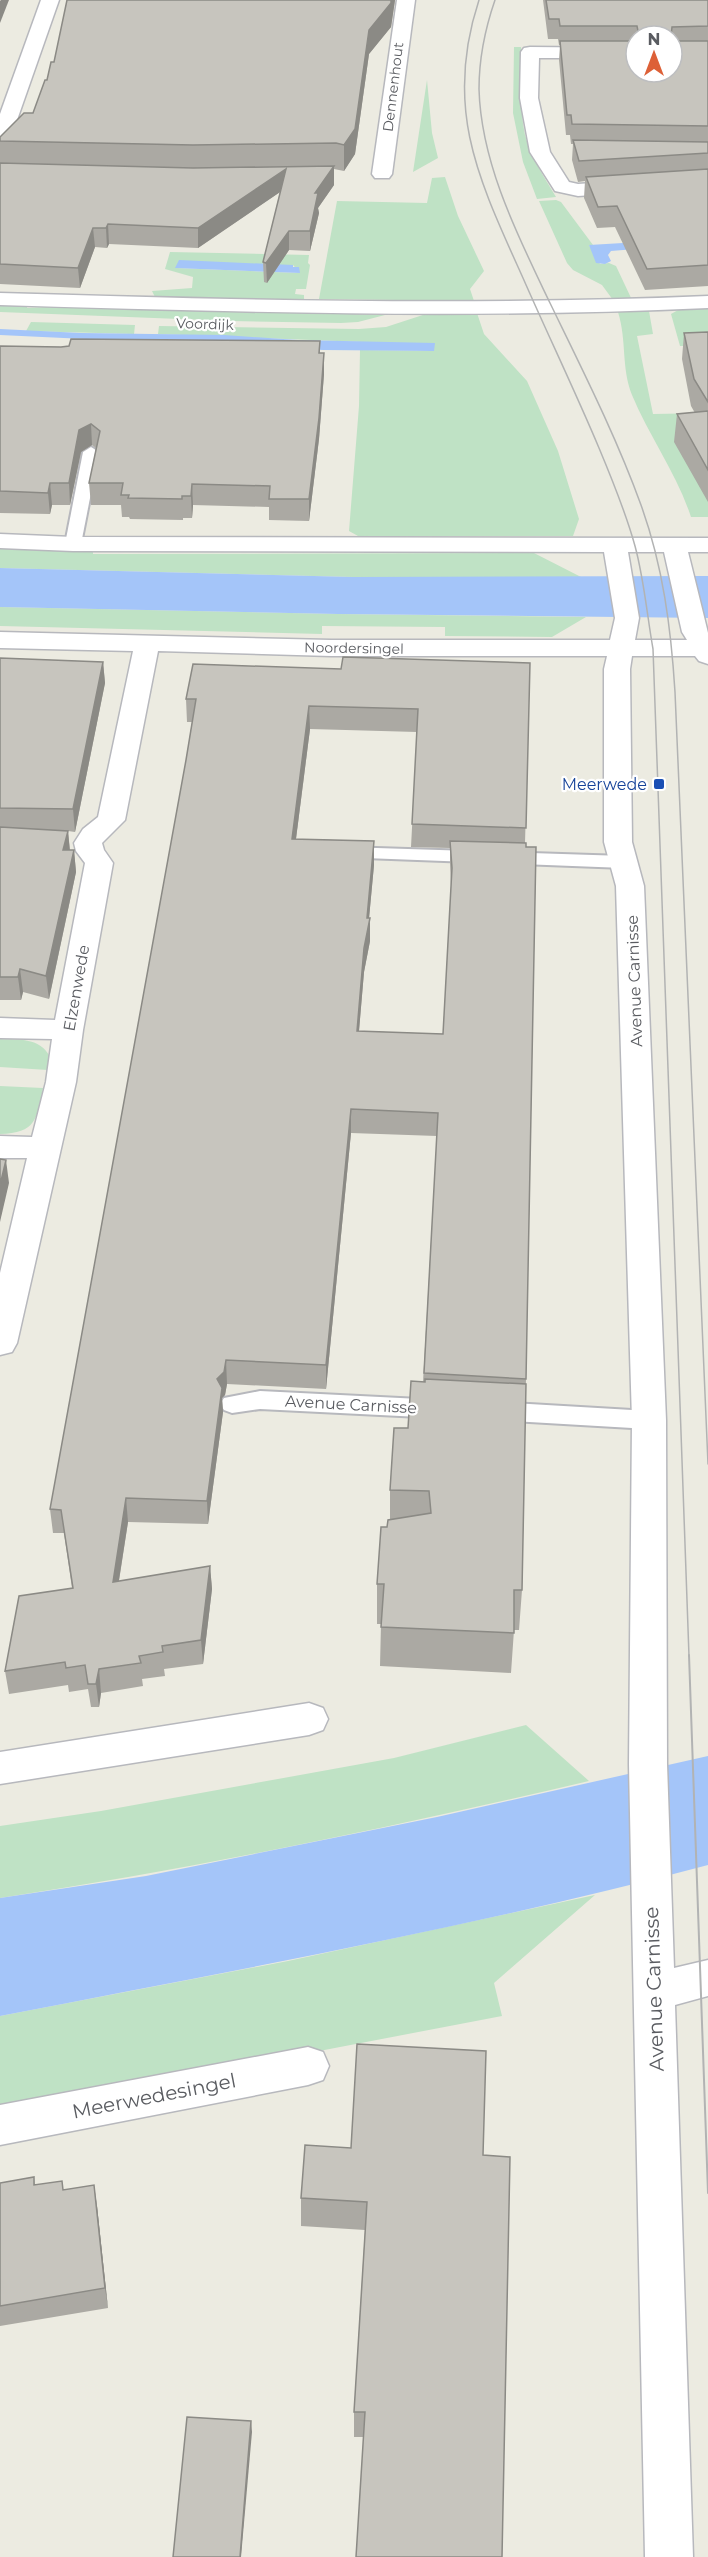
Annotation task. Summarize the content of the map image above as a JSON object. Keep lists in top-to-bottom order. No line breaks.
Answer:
{"streets":{"street":["Dennenhout","Voordijk","Noordersingel","Avenue Carnisse","Elzenwede","Meerwedesingel"]},"crossings":[["Noordersingel","Avenue Carnisse"],["Noordersingel","Elzenwede"]],"places":{"transit":["Meerwede"]},"north":"top"}
